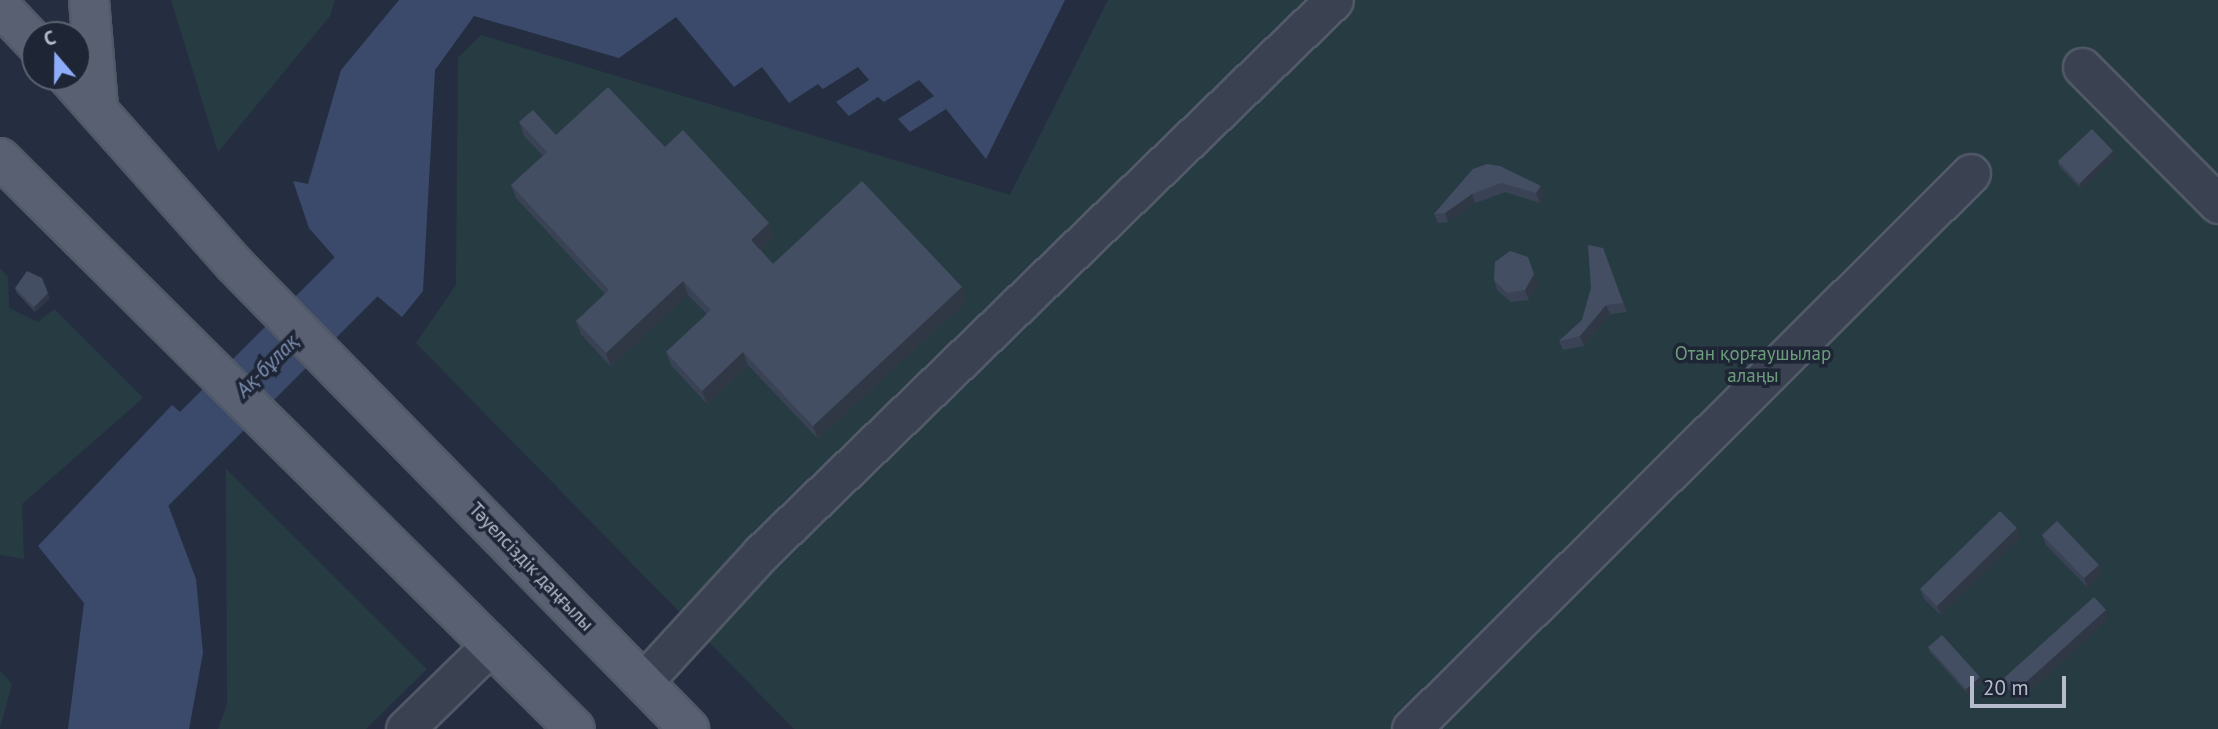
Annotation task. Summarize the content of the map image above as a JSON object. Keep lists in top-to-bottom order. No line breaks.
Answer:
{"streets":{"main road":["Тәуелсіздік даңғылы"]},"water":["Ақ-бұлақ"],"parks":["Отан қорғаушылар алаңы"],"scale_bar":"20 m","north":"top"}
